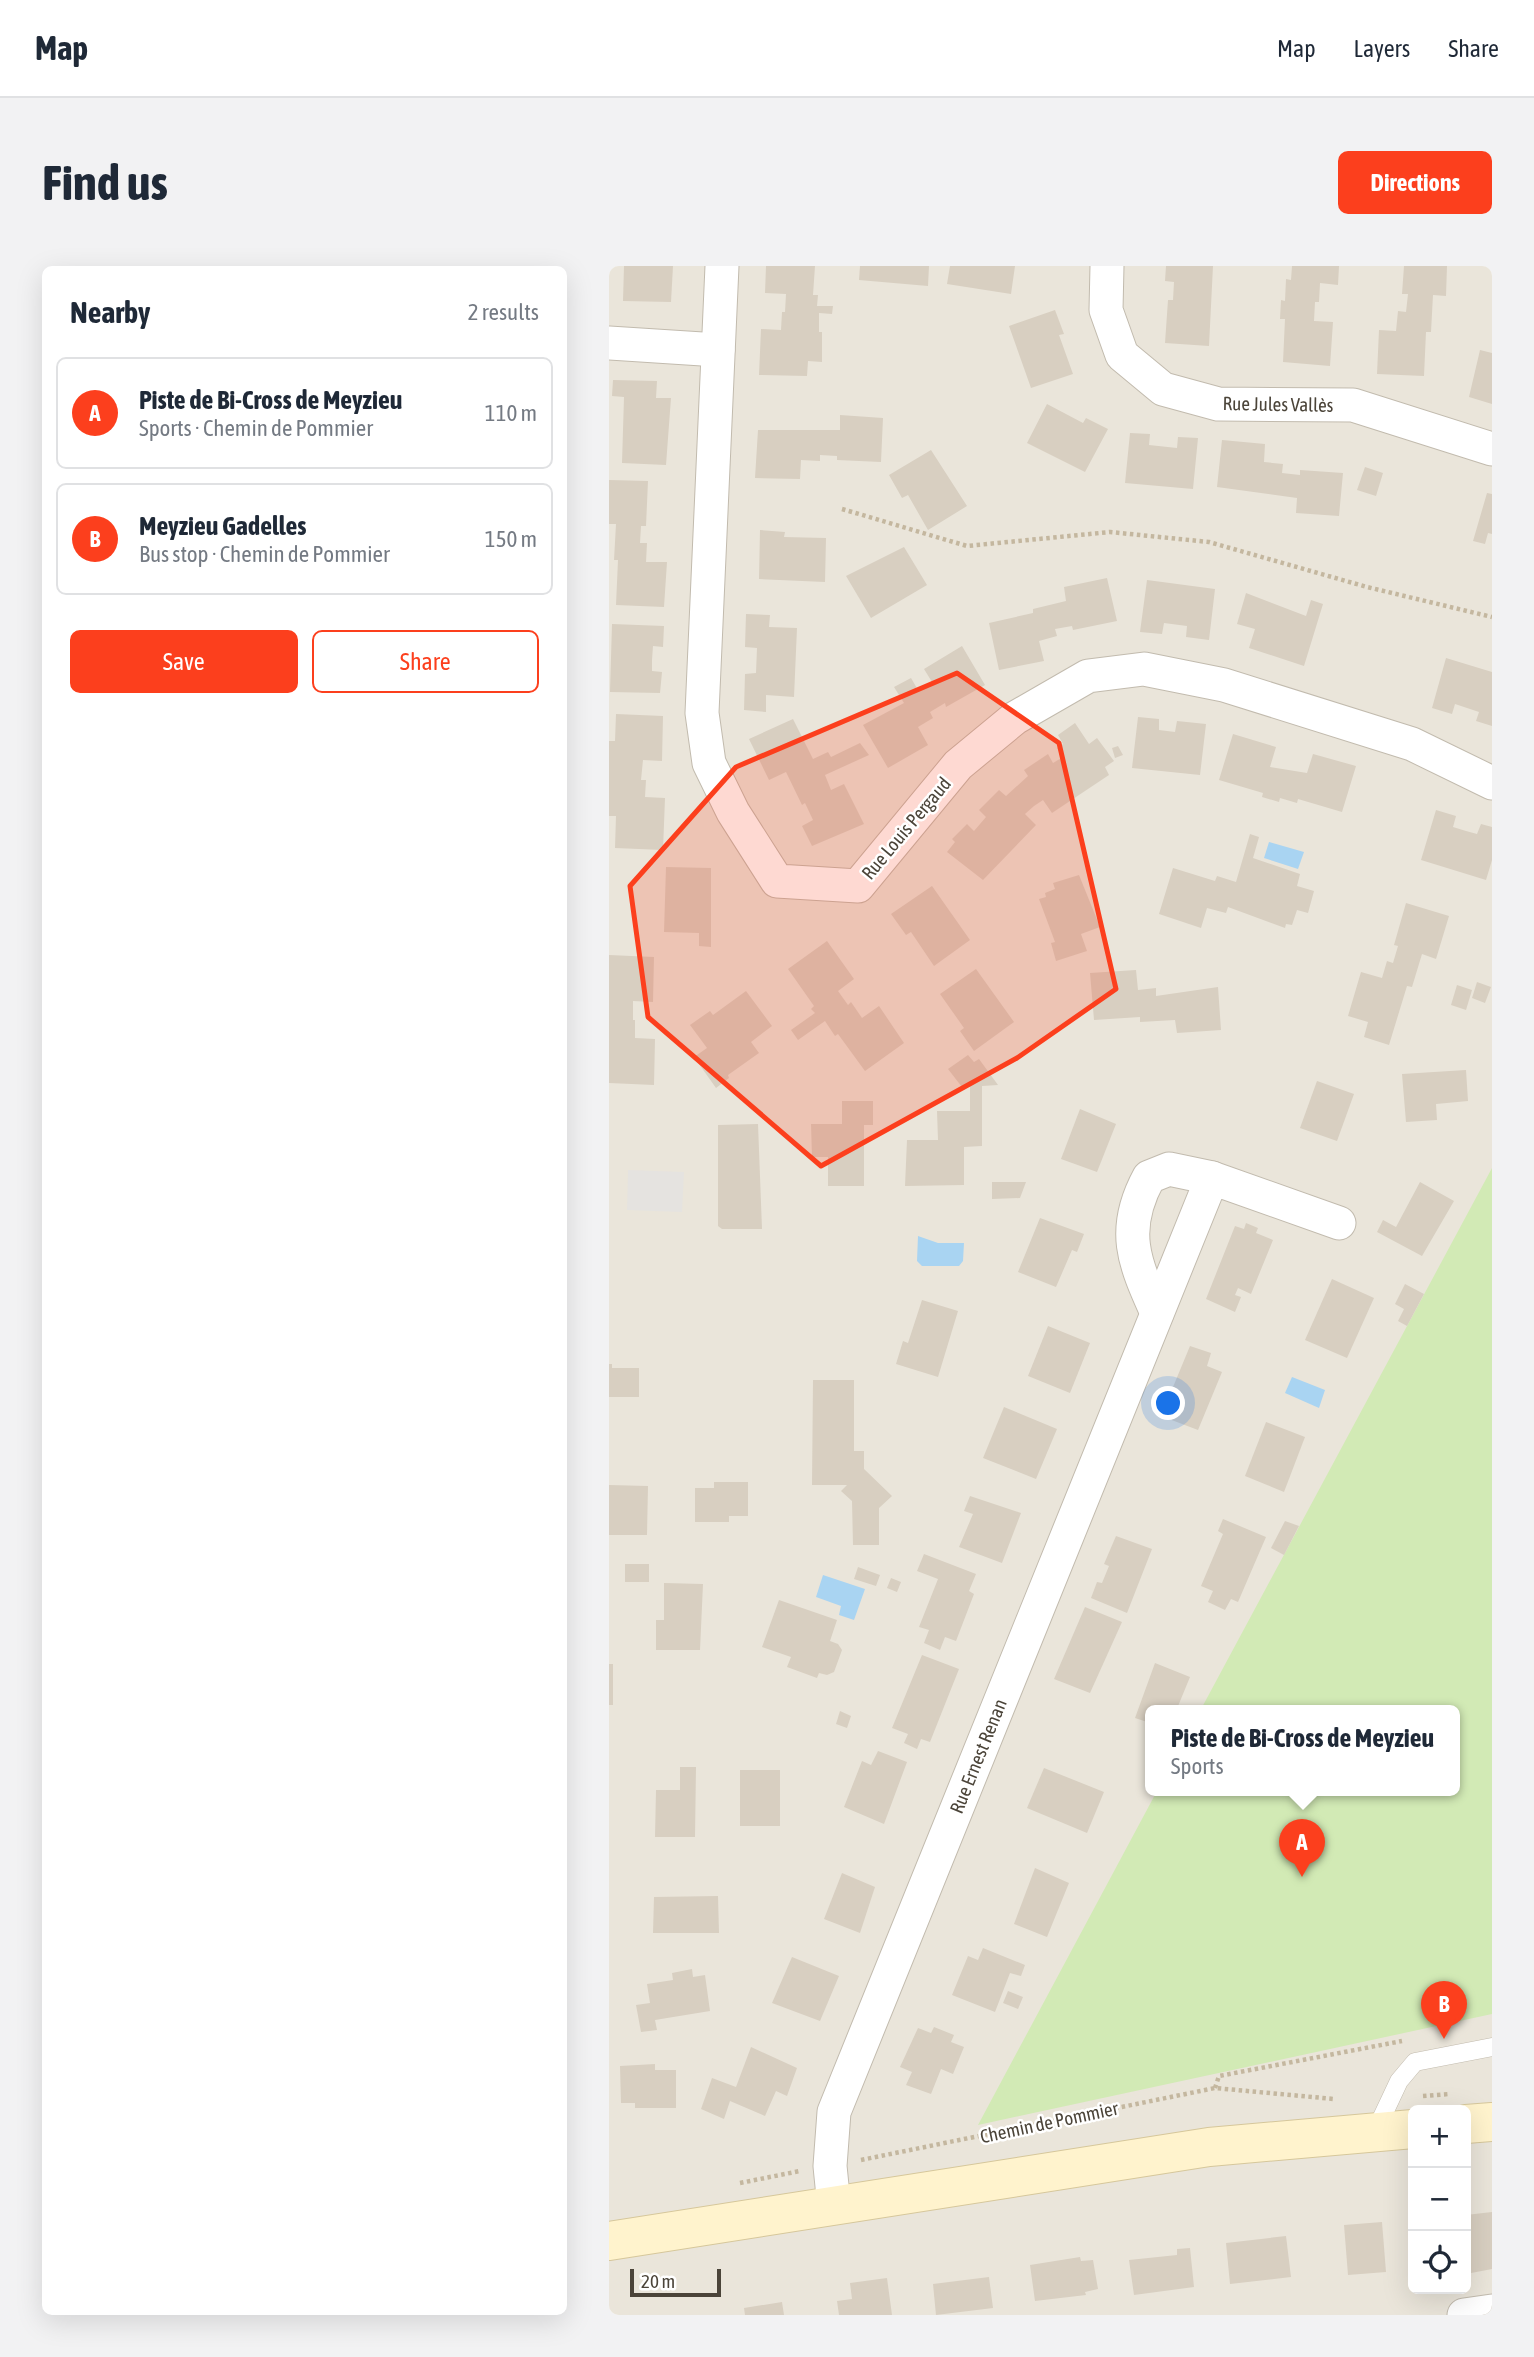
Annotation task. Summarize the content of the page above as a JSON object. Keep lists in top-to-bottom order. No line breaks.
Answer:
{"streets":{"street":["Rue Jules Vallès","Rue Louis Pergaud","Rue Ernest Renan"],"path":["Chemin de Pommier"]},"crossings":[["Rue Ernest Renan","Chemin de Pommier"]],"scale_bar":"20 m","page":{"header":"Map","nav":["Map","Layers","Share"],"buttons":["Directions",["Save","Share"]],"title":"Find us","heading":["Nearby","2 results"],"list":[{"mark":"A","name":"Piste de Bi-Cross de Meyzieu","note":"Sports · Chemin de Pommier","value":"110 m"},{"mark":"B","name":"Meyzieu Gadelles","note":"Bus stop · Chemin de Pommier","value":"150 m"}],"popup":["Piste de Bi-Cross de Meyzieu","Sports"],"pins":["A","B"],"map_buttons":["+","−"],"scale":"20 m"}}
